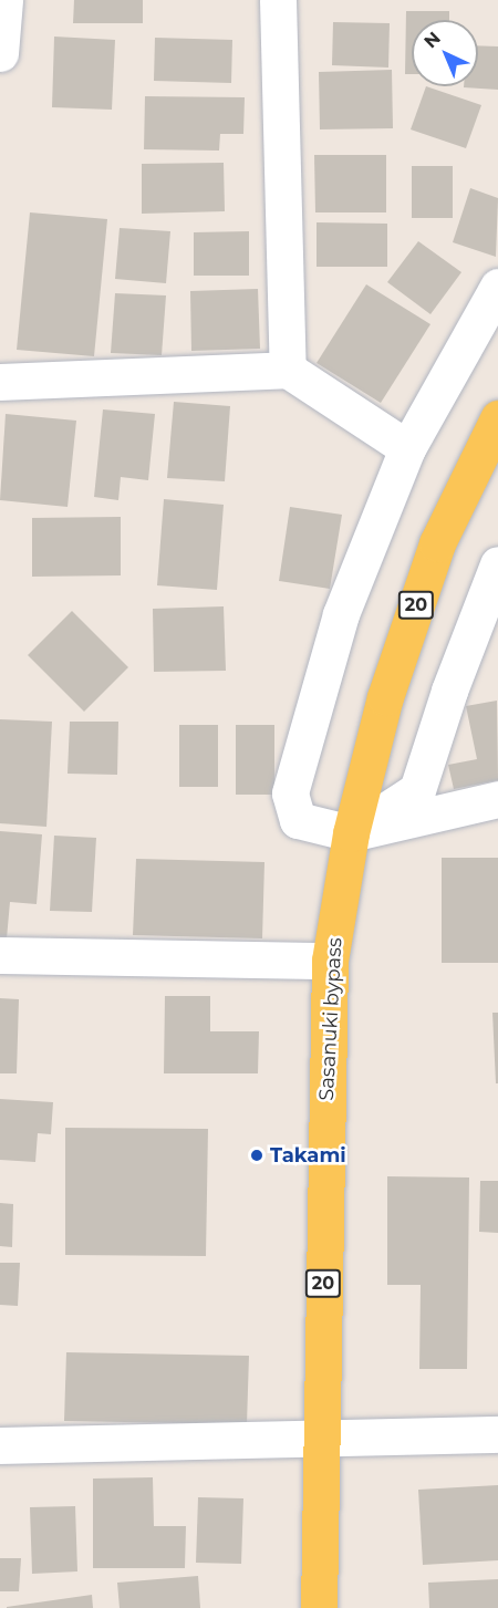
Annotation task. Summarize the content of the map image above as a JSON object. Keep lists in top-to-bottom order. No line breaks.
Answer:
{"streets":{"main road":["20","Sasanuki bypass"]},"places":["Takami"],"north":"top left"}
